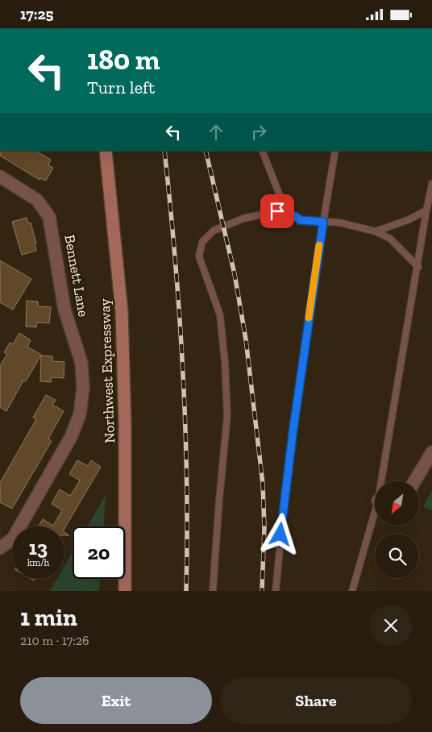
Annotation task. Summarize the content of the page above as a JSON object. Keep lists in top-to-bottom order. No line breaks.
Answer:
{"streets":{"main road":["Northwest Expressway"],"street":["Bennett Lane"]},"north":"bottom left","page":{"status":"17:25","turn":["180 m","Turn left"],"speed":"13 km/h","limit":"20","heading":["1 min","210 m · 17:26"],"buttons":["Exit","Share"]}}
